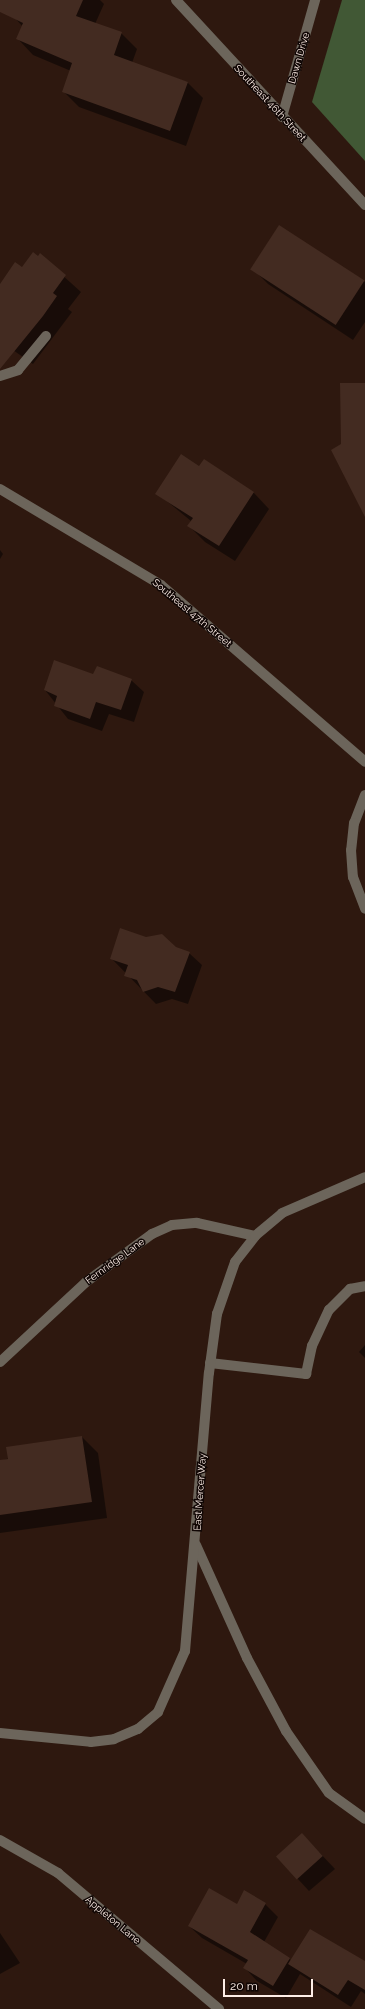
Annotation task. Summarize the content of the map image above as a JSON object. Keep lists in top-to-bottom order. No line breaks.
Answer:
{"streets":{"street":["Dawn Drive","Southeast 46th Street","Southeast 47th Street","Fernridge Lane","East Mercer Way","Appleton Lane"]},"crossings":[["Dawn Drive","Southeast 46th Street"],["Fernridge Lane","East Mercer Way"]],"scale_bar":"20 m"}
